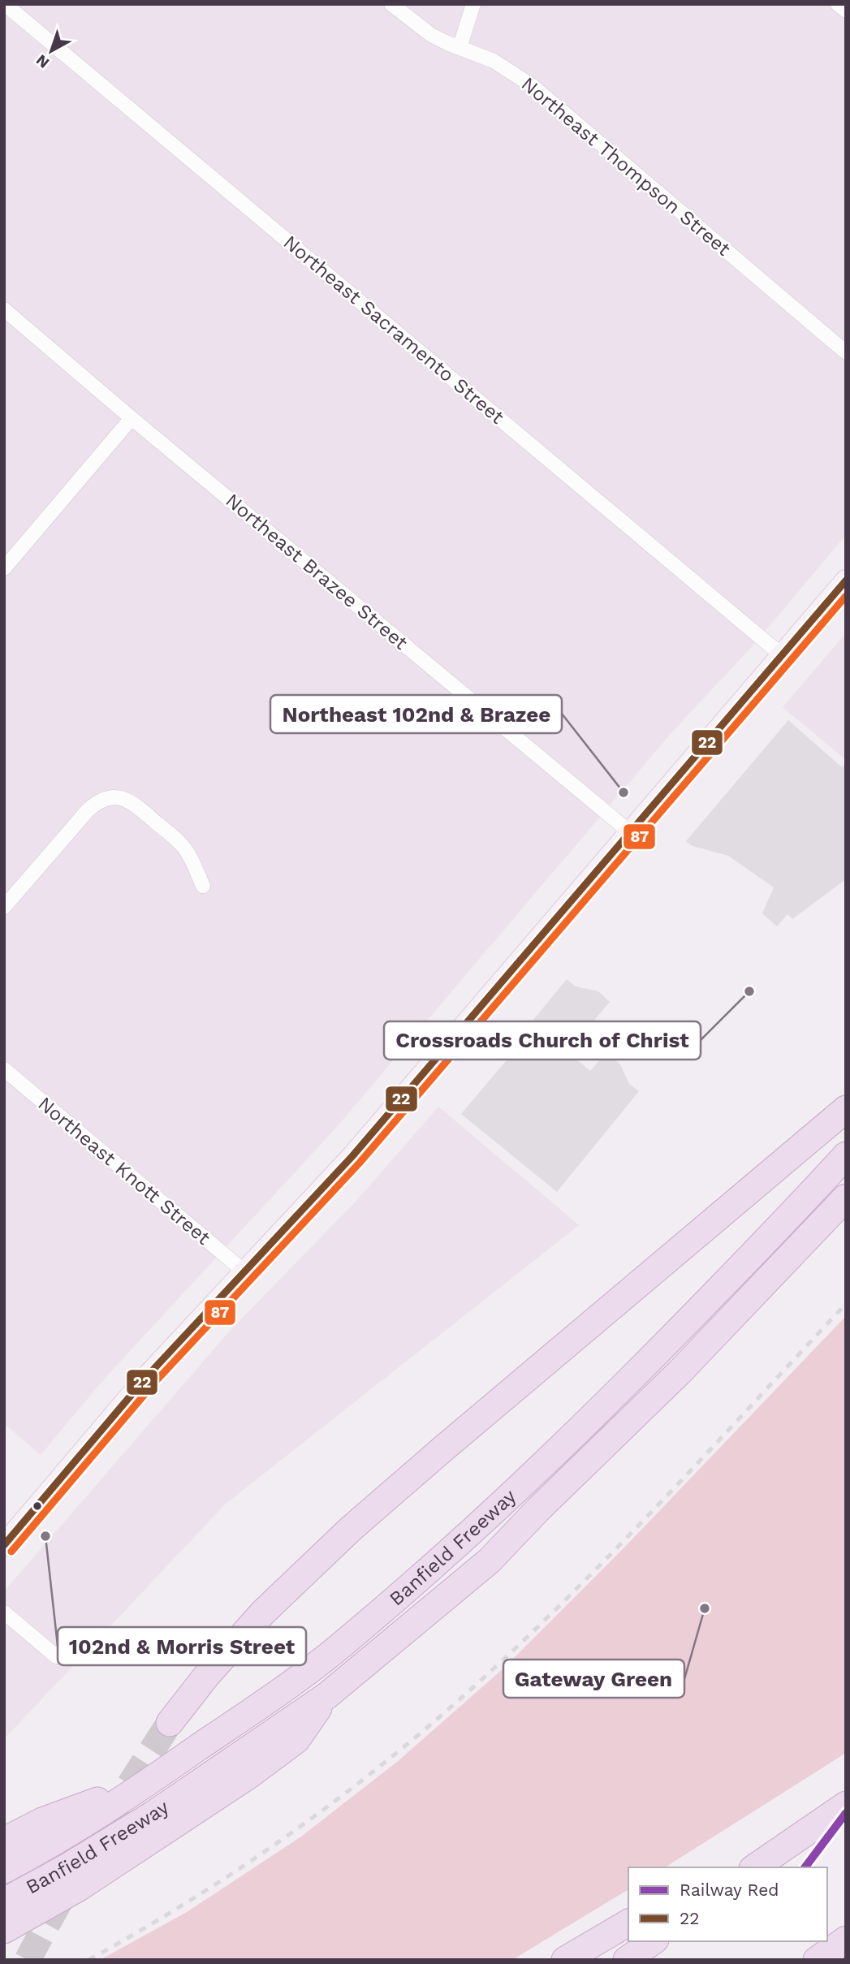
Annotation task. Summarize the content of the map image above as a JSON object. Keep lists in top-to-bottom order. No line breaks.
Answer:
{"streets":{"highway":["Banfield Freeway"],"street":["Northeast Thompson Street","Northeast Sacramento Street","Northeast Brazee Street","Northeast Knott Street"]},"places":["Northeast 102nd & Brazee","Crossroads Church of Christ","102nd & Morris Street","Gateway Green"],"lines":["transit line 22","transit line 87","rail line Red"],"legend":["Railway Red","22"],"north":"bottom left"}
